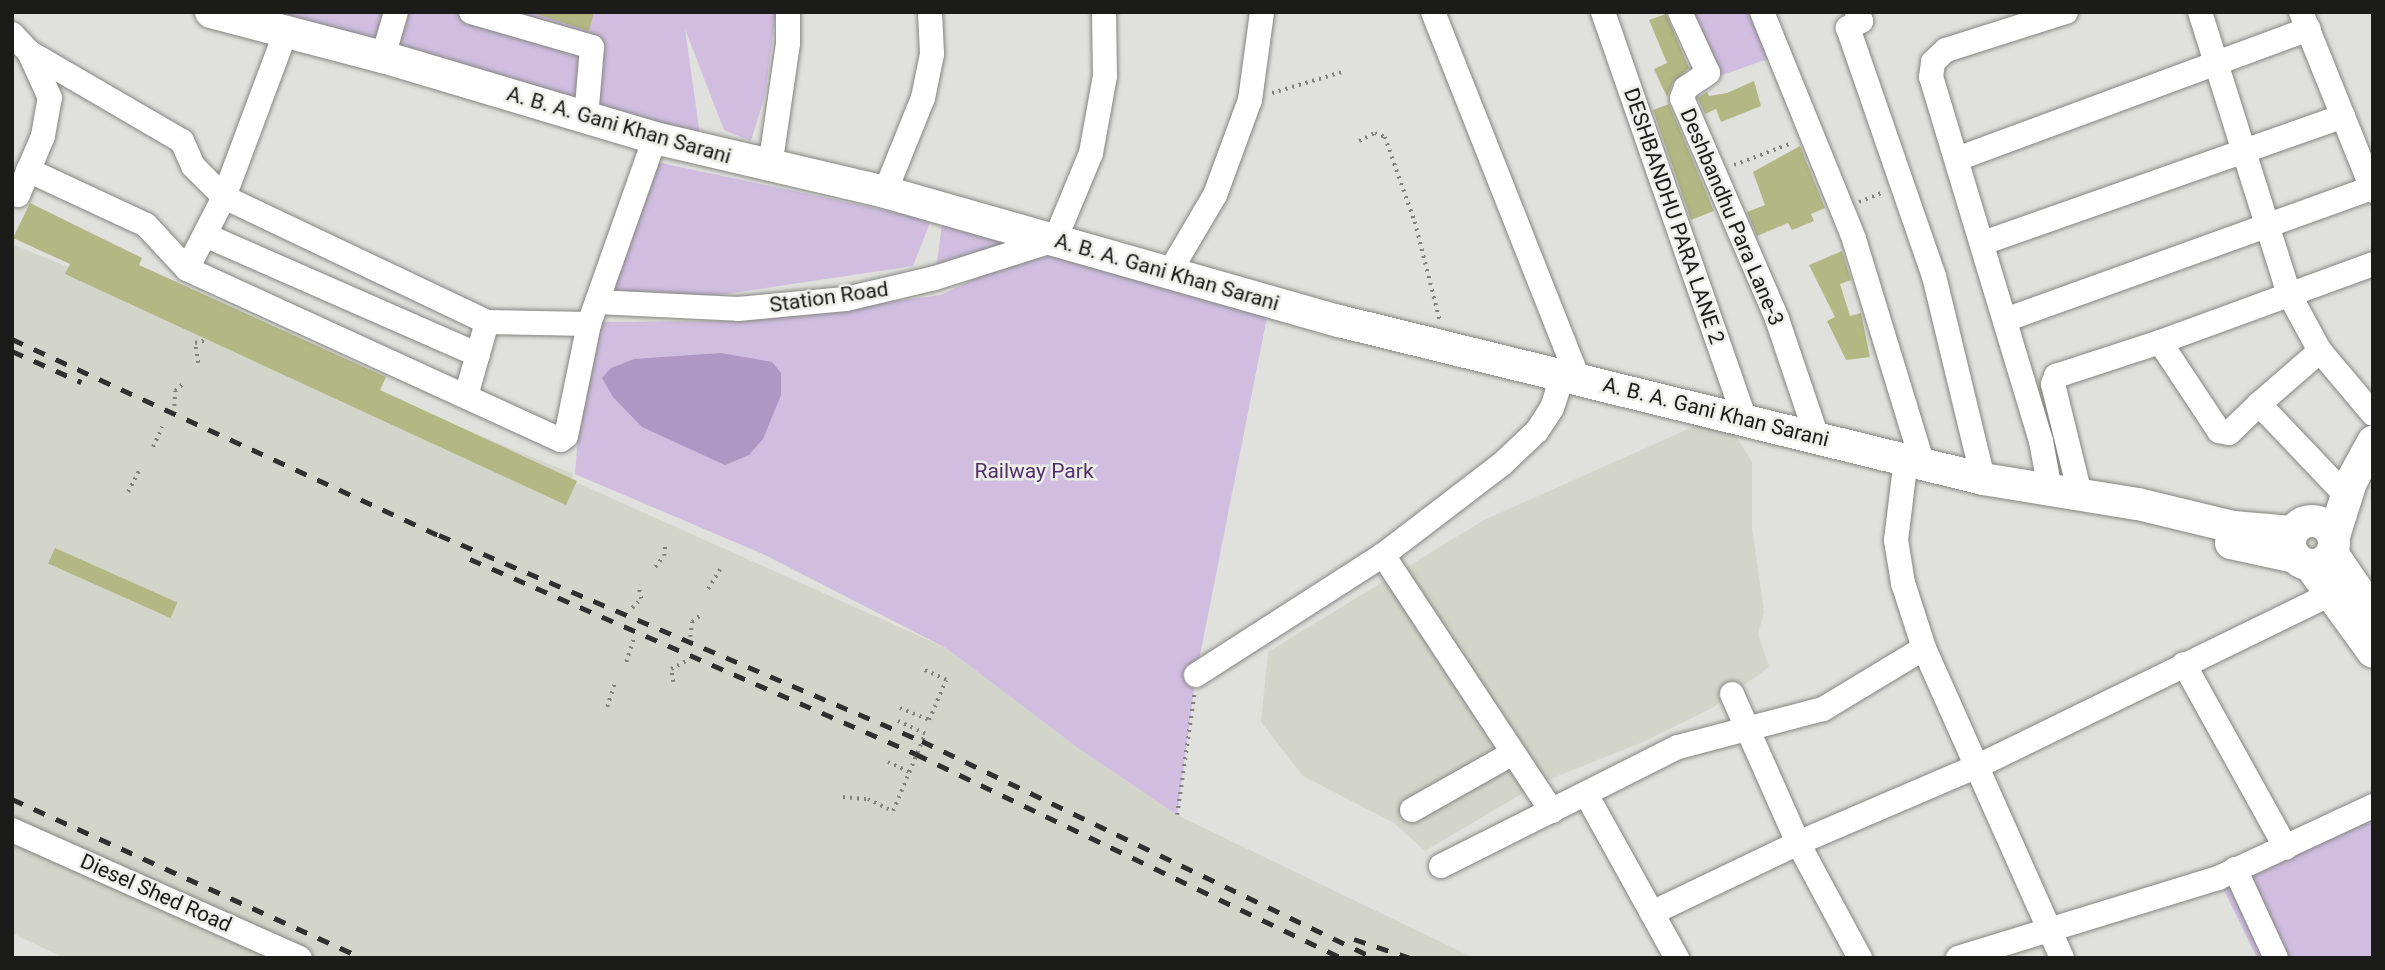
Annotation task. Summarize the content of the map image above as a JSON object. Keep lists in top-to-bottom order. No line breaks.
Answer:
{"streets":{"main road":["A. B. A. Gani Khan Sarani"],"street":["DESHBANDHU PARA LANE 2","Deshbandhu Para Lane-3","Station Road","Diesel Shed Road"]},"crossings":[["A. B. A. Gani Khan Sarani","DESHBANDHU PARA LANE 2"],["A. B. A. Gani Khan Sarani","Deshbandhu Para Lane-3"],["A. B. A. Gani Khan Sarani","Station Road"]],"parks":["Railway Park"]}
